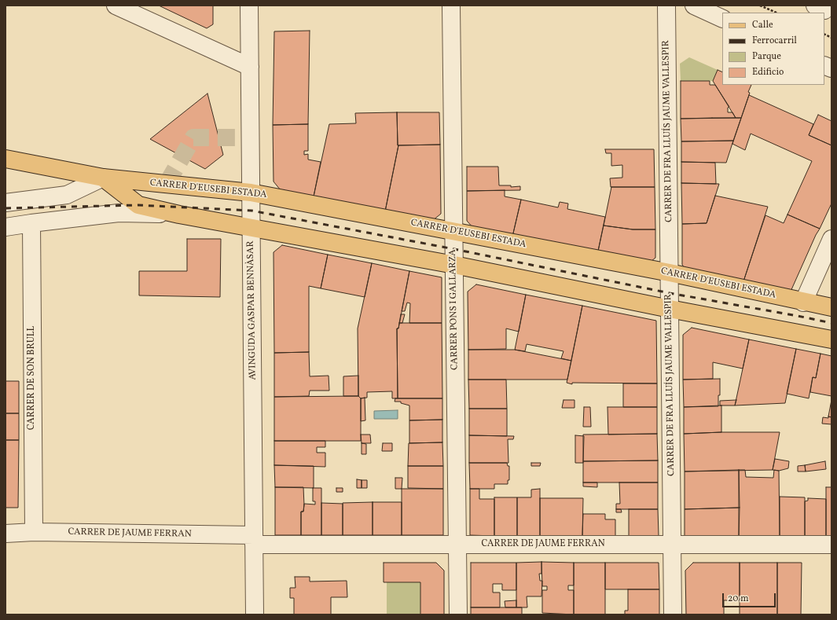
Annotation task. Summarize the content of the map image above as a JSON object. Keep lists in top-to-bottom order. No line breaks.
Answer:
{"streets":{"main road":["CARRER D'EUSEBI ESTADA"],"street":["CARRER DE FRA LLUÍS JAUME VALLESPIR","CARRER PONS I GALLARZA","AVINGUDA GASPAR BENNÀSAR","CARRER DE SON BRULL","CARRER DE JAUME FERRAN"]},"crossings":[["CARRER DE FRA LLUÍS JAUME VALLESPIR","CARRER D'EUSEBI ESTADA"],["CARRER DE FRA LLUÍS JAUME VALLESPIR","CARRER DE JAUME FERRAN"],["CARRER D'EUSEBI ESTADA","CARRER PONS I GALLARZA"],["CARRER D'EUSEBI ESTADA","AVINGUDA GASPAR BENNÀSAR"],["CARRER D'EUSEBI ESTADA","CARRER DE SON BRULL"],["CARRER PONS I GALLARZA","CARRER DE JAUME FERRAN"],["AVINGUDA GASPAR BENNÀSAR","CARRER DE JAUME FERRAN"],["CARRER DE SON BRULL","CARRER DE JAUME FERRAN"]],"legend":["Calle","Ferrocarril","Parque","Edificio"],"scale_bar":"20 m"}
